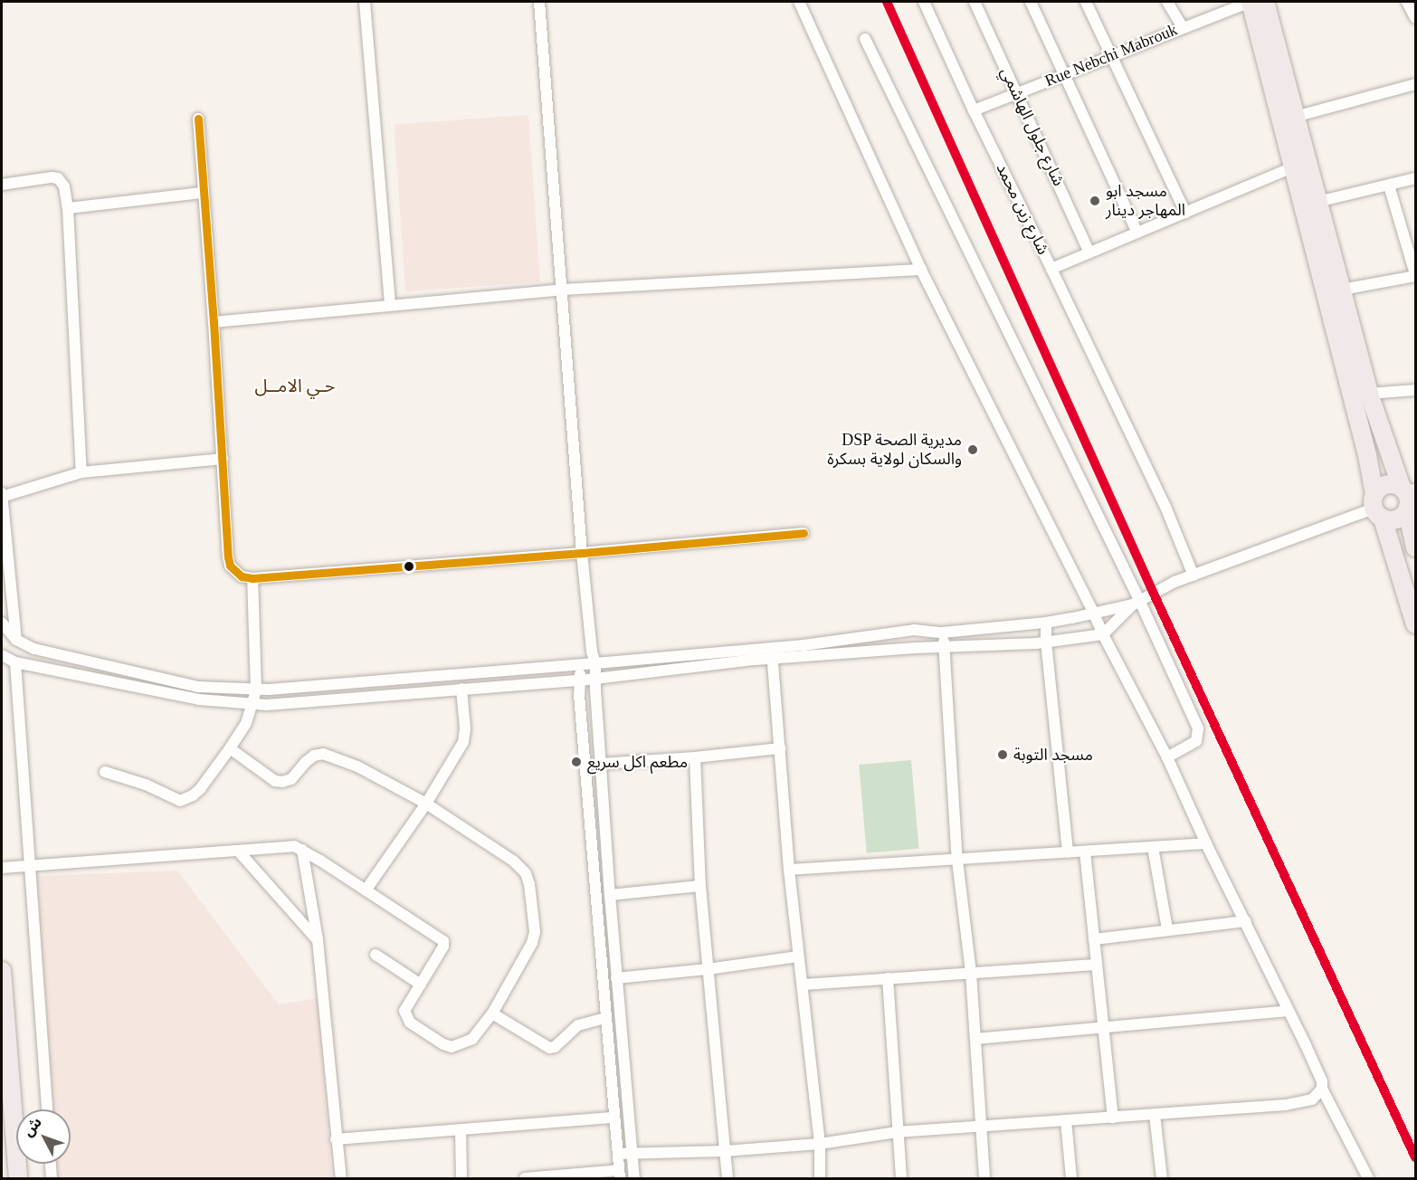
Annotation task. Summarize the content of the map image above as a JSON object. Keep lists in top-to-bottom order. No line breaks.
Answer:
{"streets":{"street":["Rue Nebchi Mabrouk","شارع جلول الهاشمي","شارع زين محمد"]},"crossings":[["Rue Nebchi Mabrouk","شارع جلول الهاشمي"],["Rue Nebchi Mabrouk","شارع زين محمد"],["شارع جلول الهاشمي","شارع زين محمد"]],"districts":["حـي الامــل"],"places":["مسجد ابو المهاجر دينار","DSP مديرية الصحة والسكان لولاية بسكرة","مسجد التوبة","مطعم اكل سريع"],"north":"top left"}
